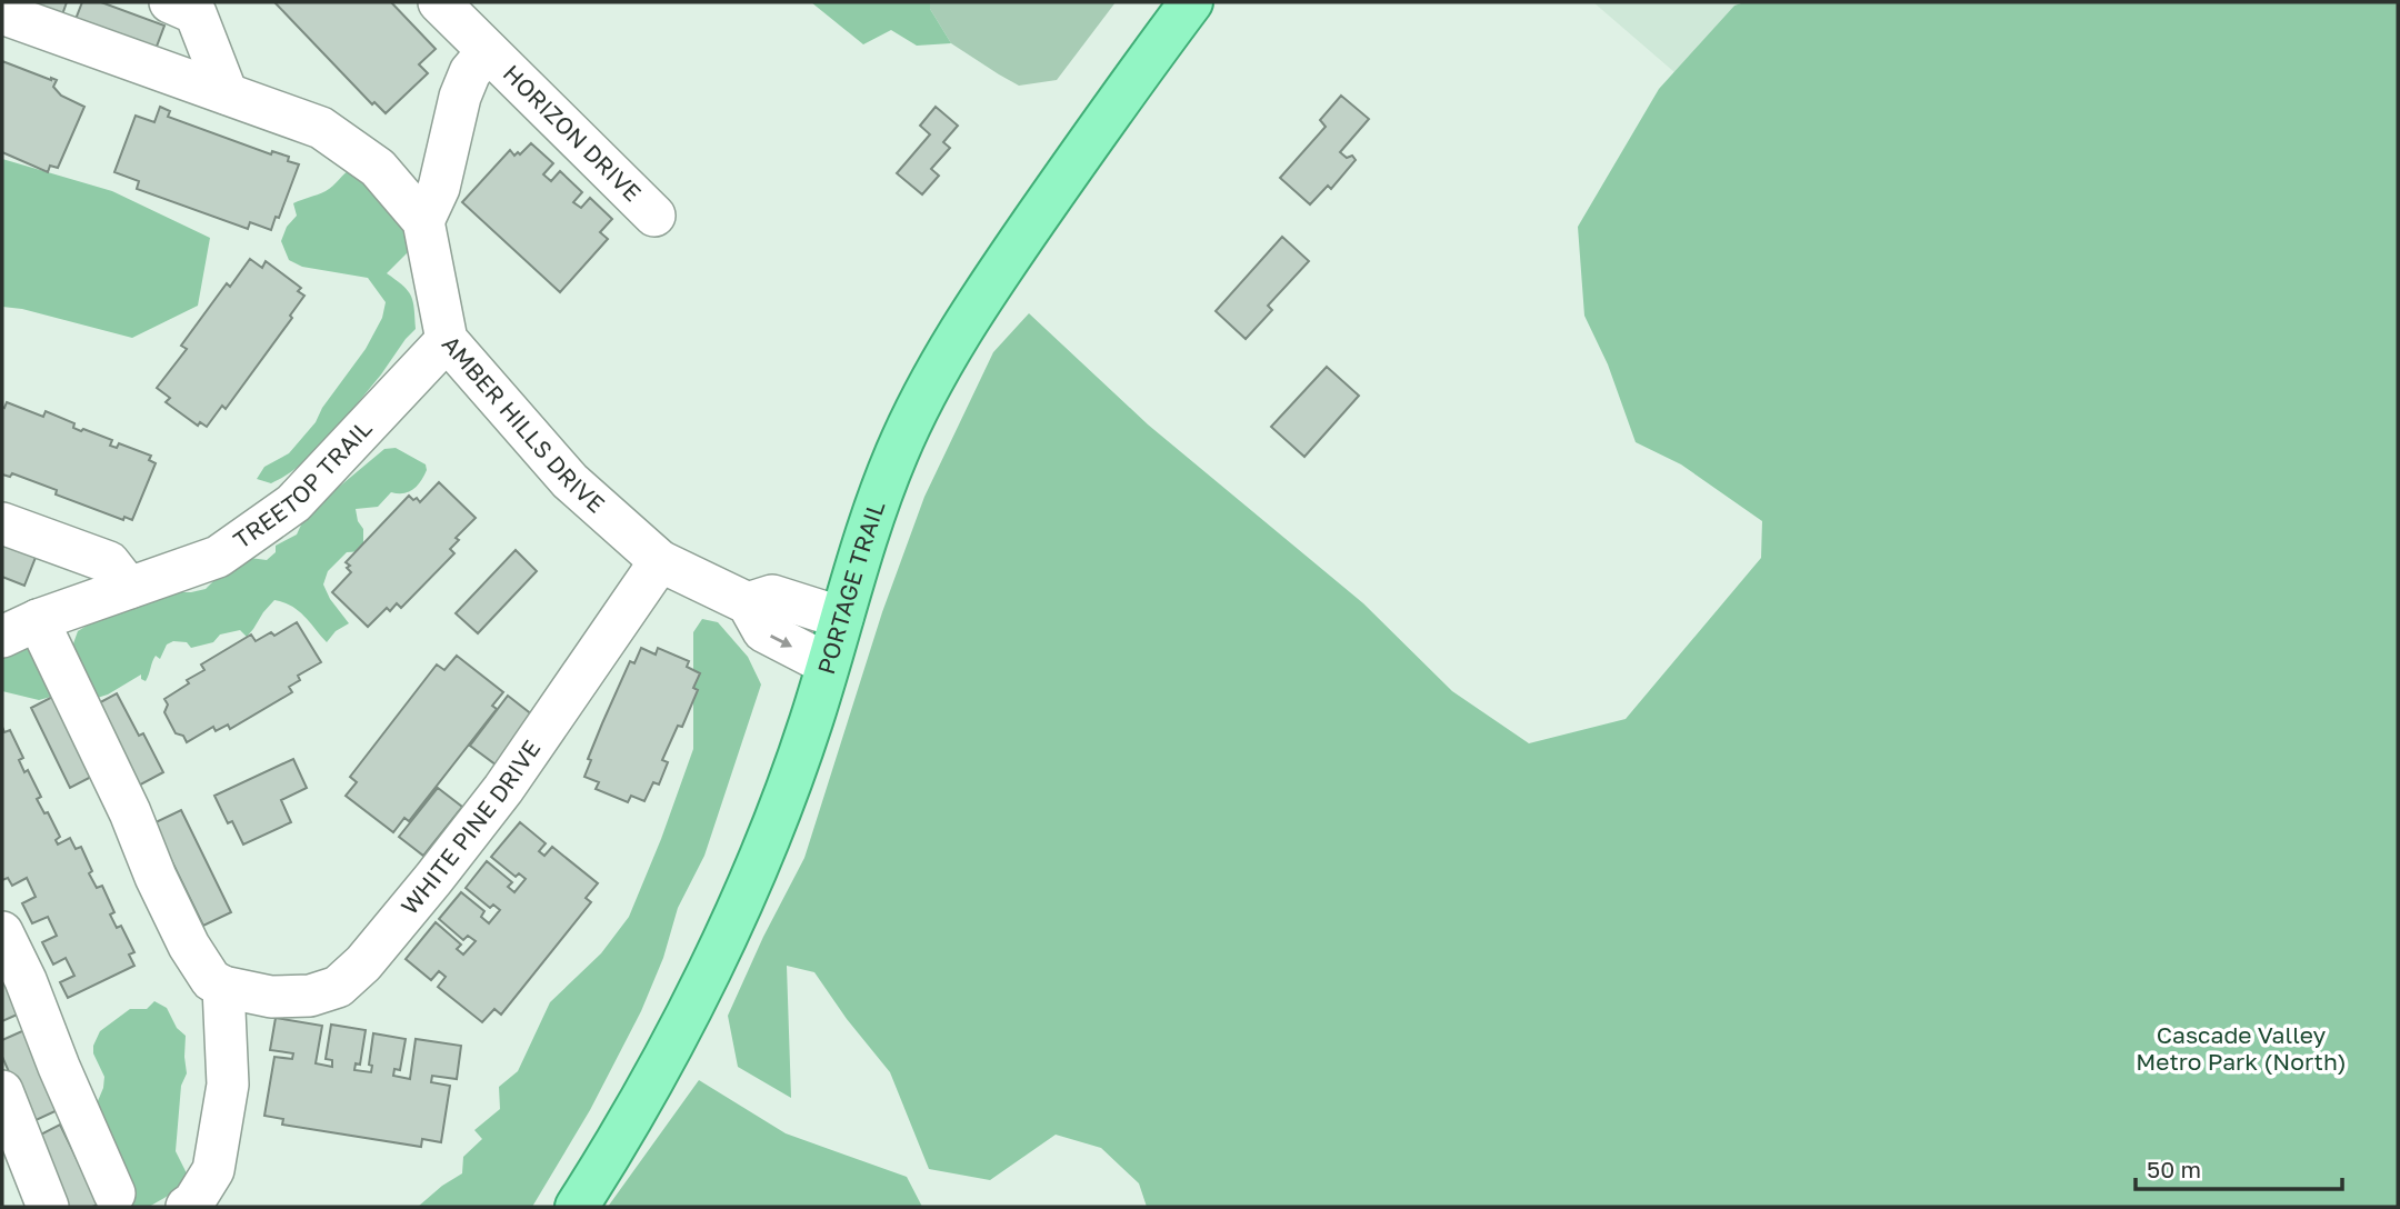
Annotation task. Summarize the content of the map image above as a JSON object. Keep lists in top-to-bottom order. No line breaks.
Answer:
{"streets":{"main road":["PORTAGE TRAIL"],"street":["HORIZON DRIVE","AMBER HILLS DRIVE","TREETOP TRAIL","WHITE PINE DRIVE"]},"crossings":[["HORIZON DRIVE","AMBER HILLS DRIVE"],["AMBER HILLS DRIVE","TREETOP TRAIL"],["AMBER HILLS DRIVE","PORTAGE TRAIL"],["AMBER HILLS DRIVE","WHITE PINE DRIVE"]],"parks":["Cascade Valley Metro Park (North)"],"scale_bar":"50 m"}
